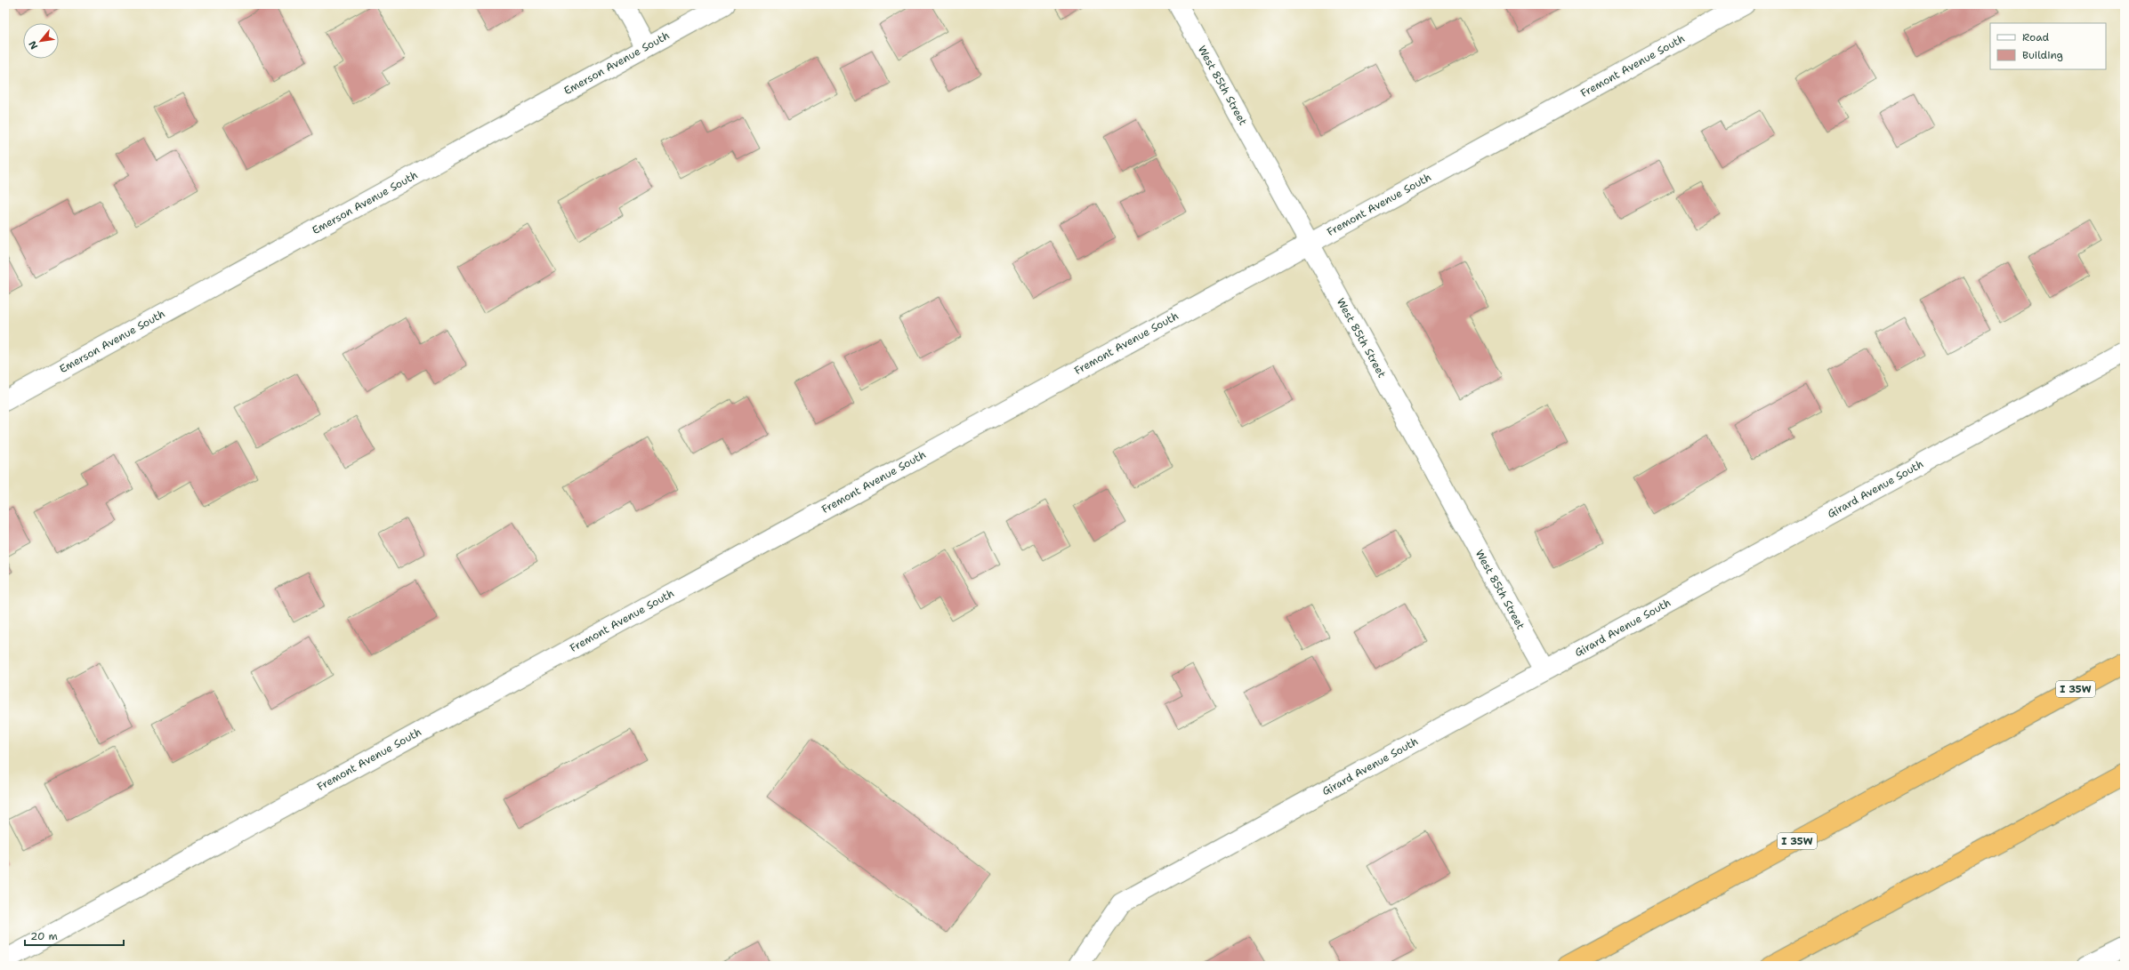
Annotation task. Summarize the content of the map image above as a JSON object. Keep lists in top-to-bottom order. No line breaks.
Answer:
{"streets":{"highway":["I 35W"],"street":["Emerson Avenue South","Fremont Avenue South","West 85th Street","Girard Avenue South"]},"crossings":[["Fremont Avenue South","West 85th Street"],["West 85th Street","Girard Avenue South"]],"legend":["Road","Building"],"scale_bar":"20 m","north":"bottom left"}
